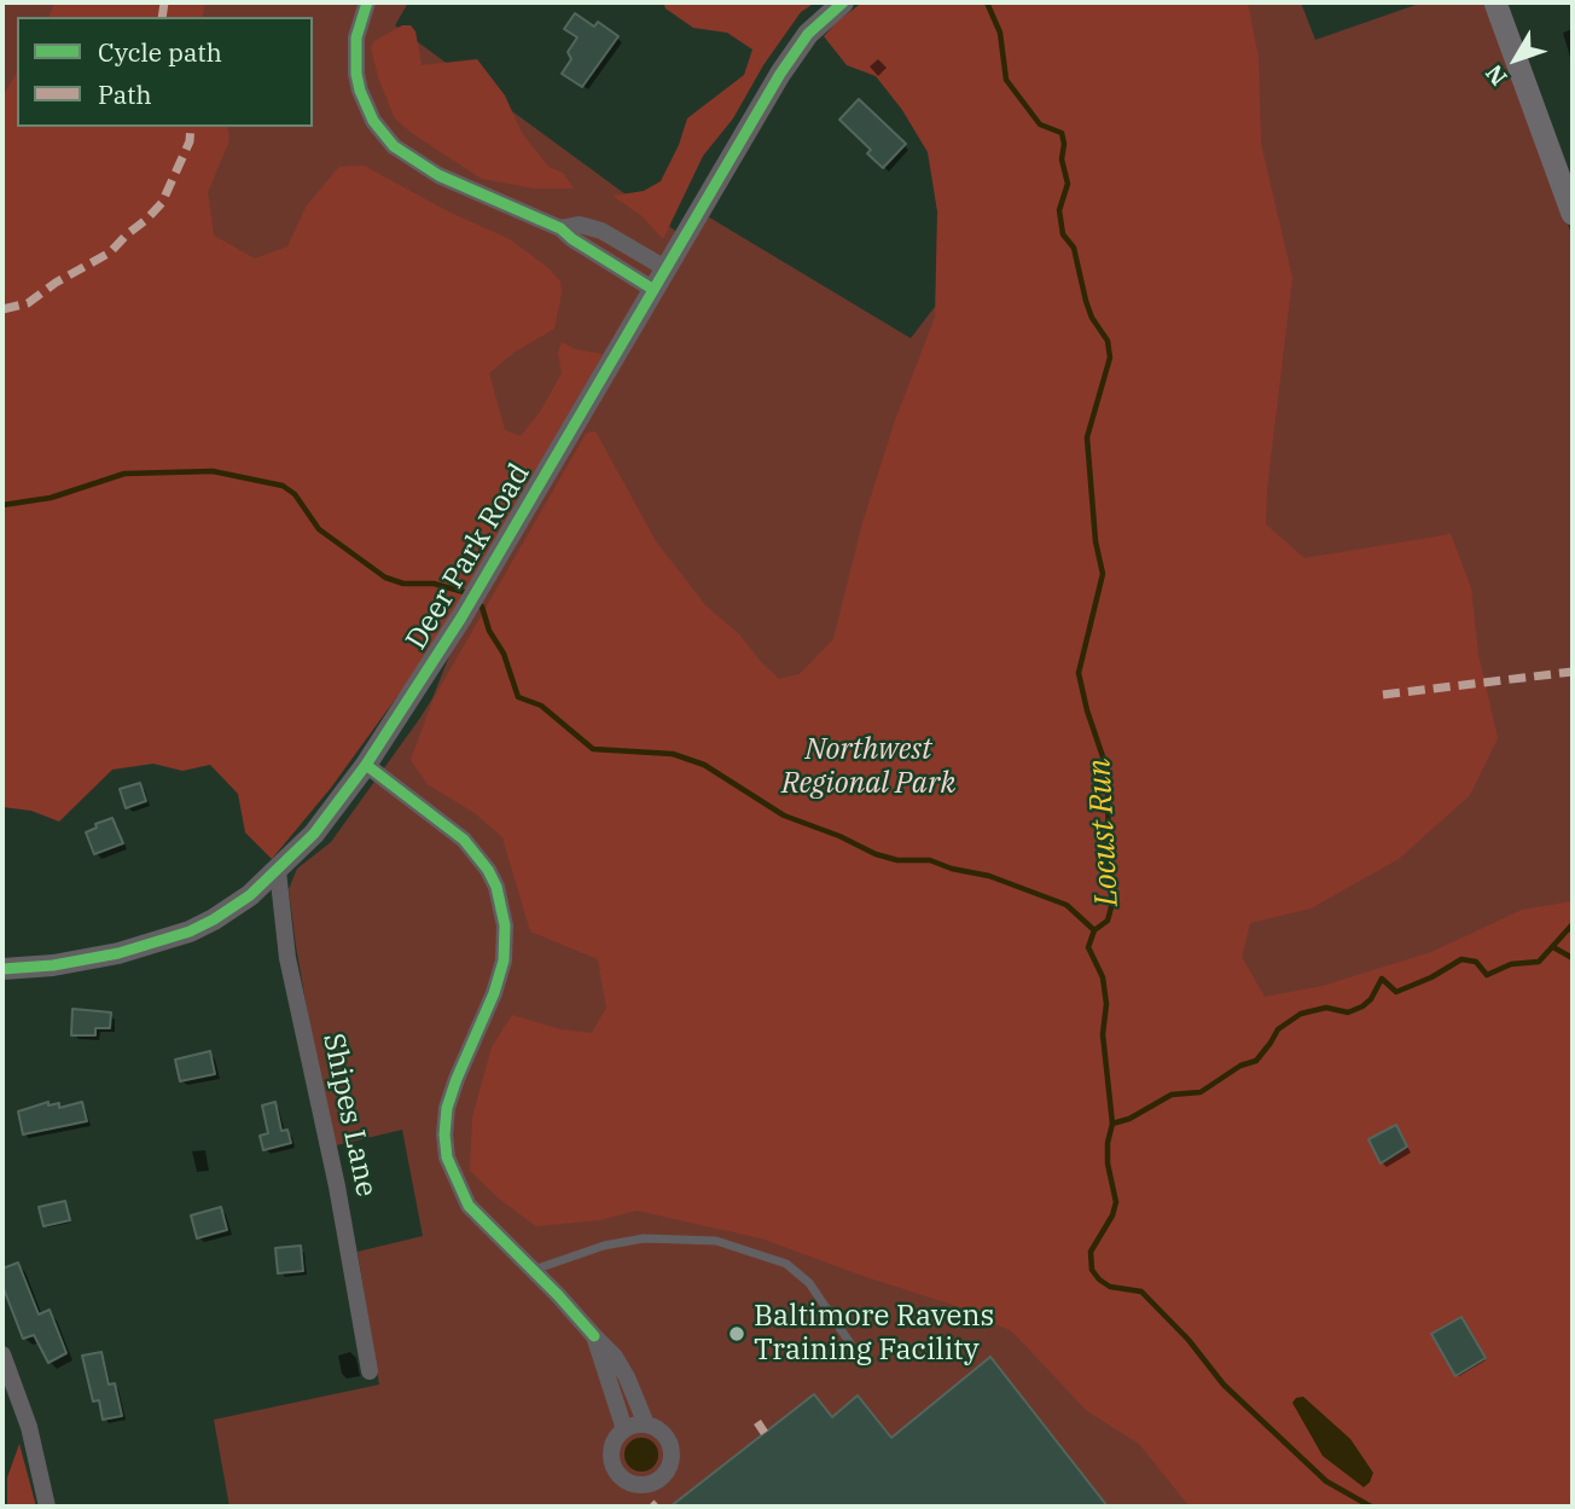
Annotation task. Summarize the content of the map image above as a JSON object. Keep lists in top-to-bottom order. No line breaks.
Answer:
{"streets":{"street":["Deer Park Road","Shipes Lane"]},"crossings":[["Deer Park Road","Shipes Lane"]],"water":["Locust Run"],"parks":["Northwest Regional Park"],"places":["Baltimore Ravens Training Facility"],"legend":["Cycle path","Path"],"north":"bottom left"}
